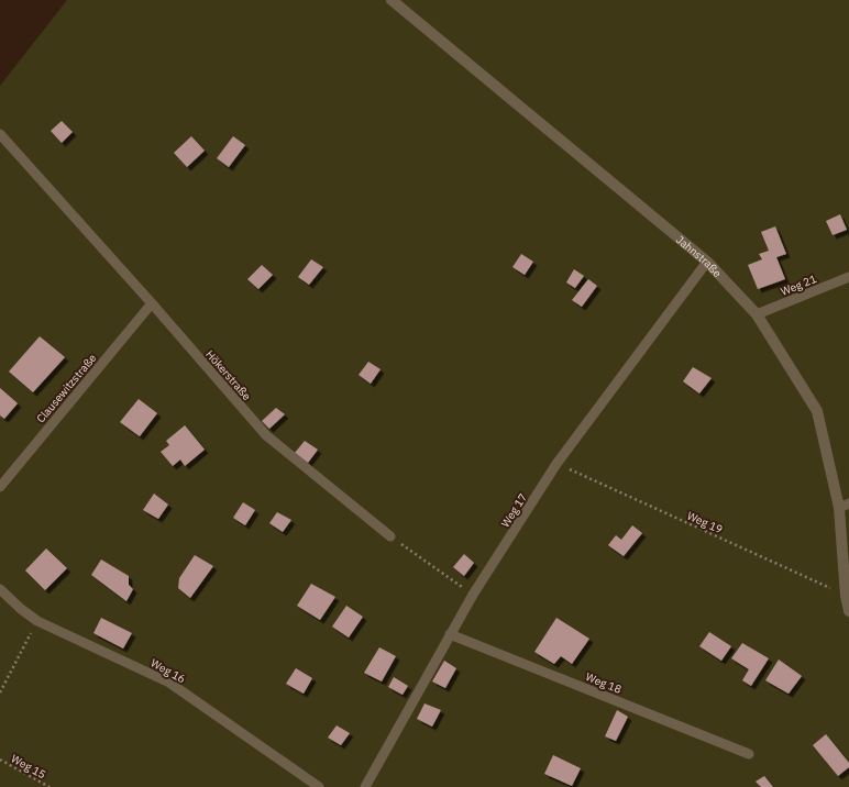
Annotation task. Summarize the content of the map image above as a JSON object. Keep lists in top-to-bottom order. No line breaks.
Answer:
{"streets":{"street":["Jahnstraße"],"lane":["Weg 21","Hökerstraße","Clausewitzstraße","Weg 17","Weg 16","Weg 18"],"path":["Weg 19","Weg 15"]},"crossings":[["Jahnstraße","Weg 21"],["Jahnstraße","Weg 17"],["Jahnstraße","Weg 19"],["Hökerstraße","Clausewitzstraße"],["Weg 17","Weg 19"],["Weg 17","Weg 18"]]}
